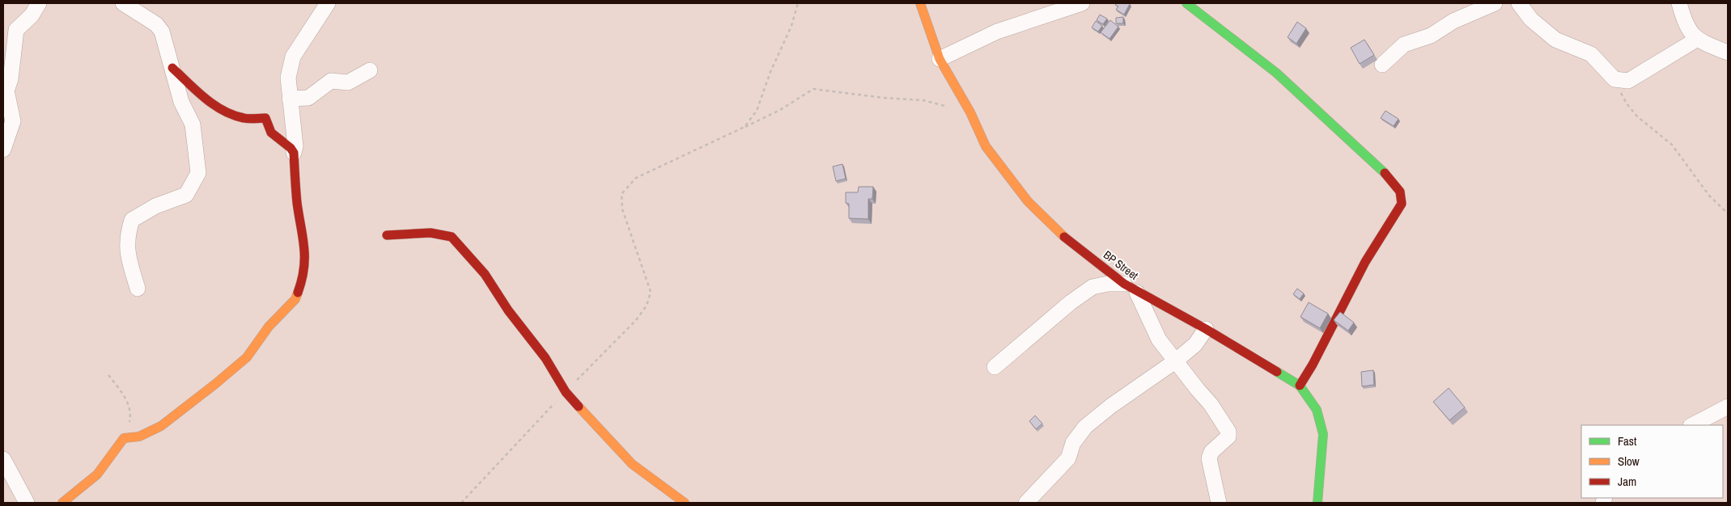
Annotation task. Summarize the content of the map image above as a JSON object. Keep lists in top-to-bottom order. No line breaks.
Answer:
{"streets":{"street":["BP Street"]},"legend":["Fast","Slow","Jam"]}
